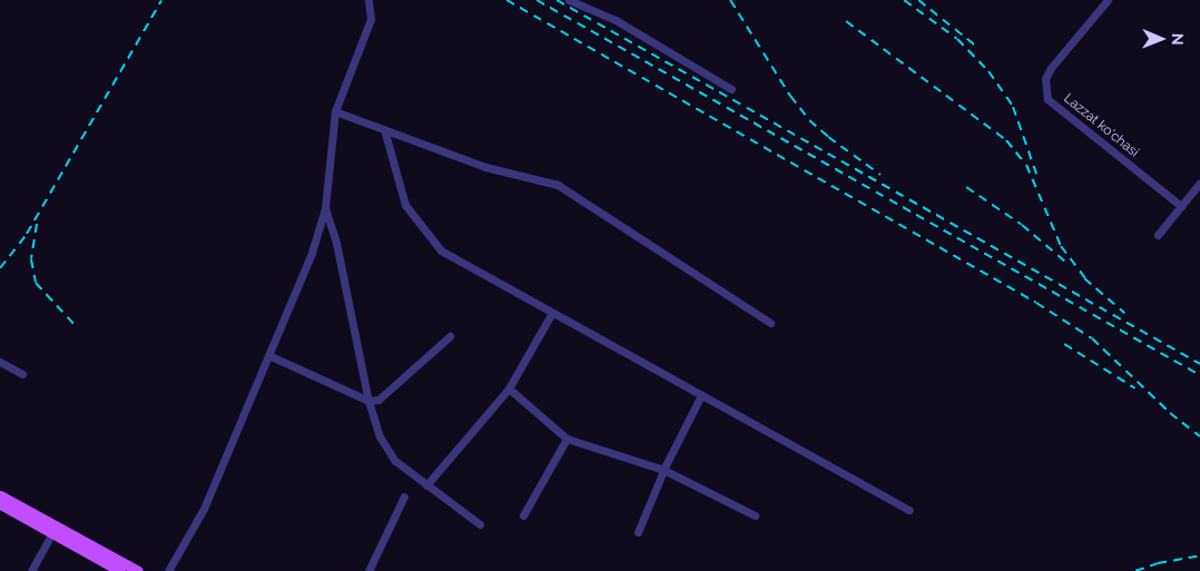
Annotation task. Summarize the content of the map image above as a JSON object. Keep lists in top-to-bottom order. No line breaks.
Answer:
{"streets":{"street":["Lazzat ko'chasi"]},"north":"right"}
